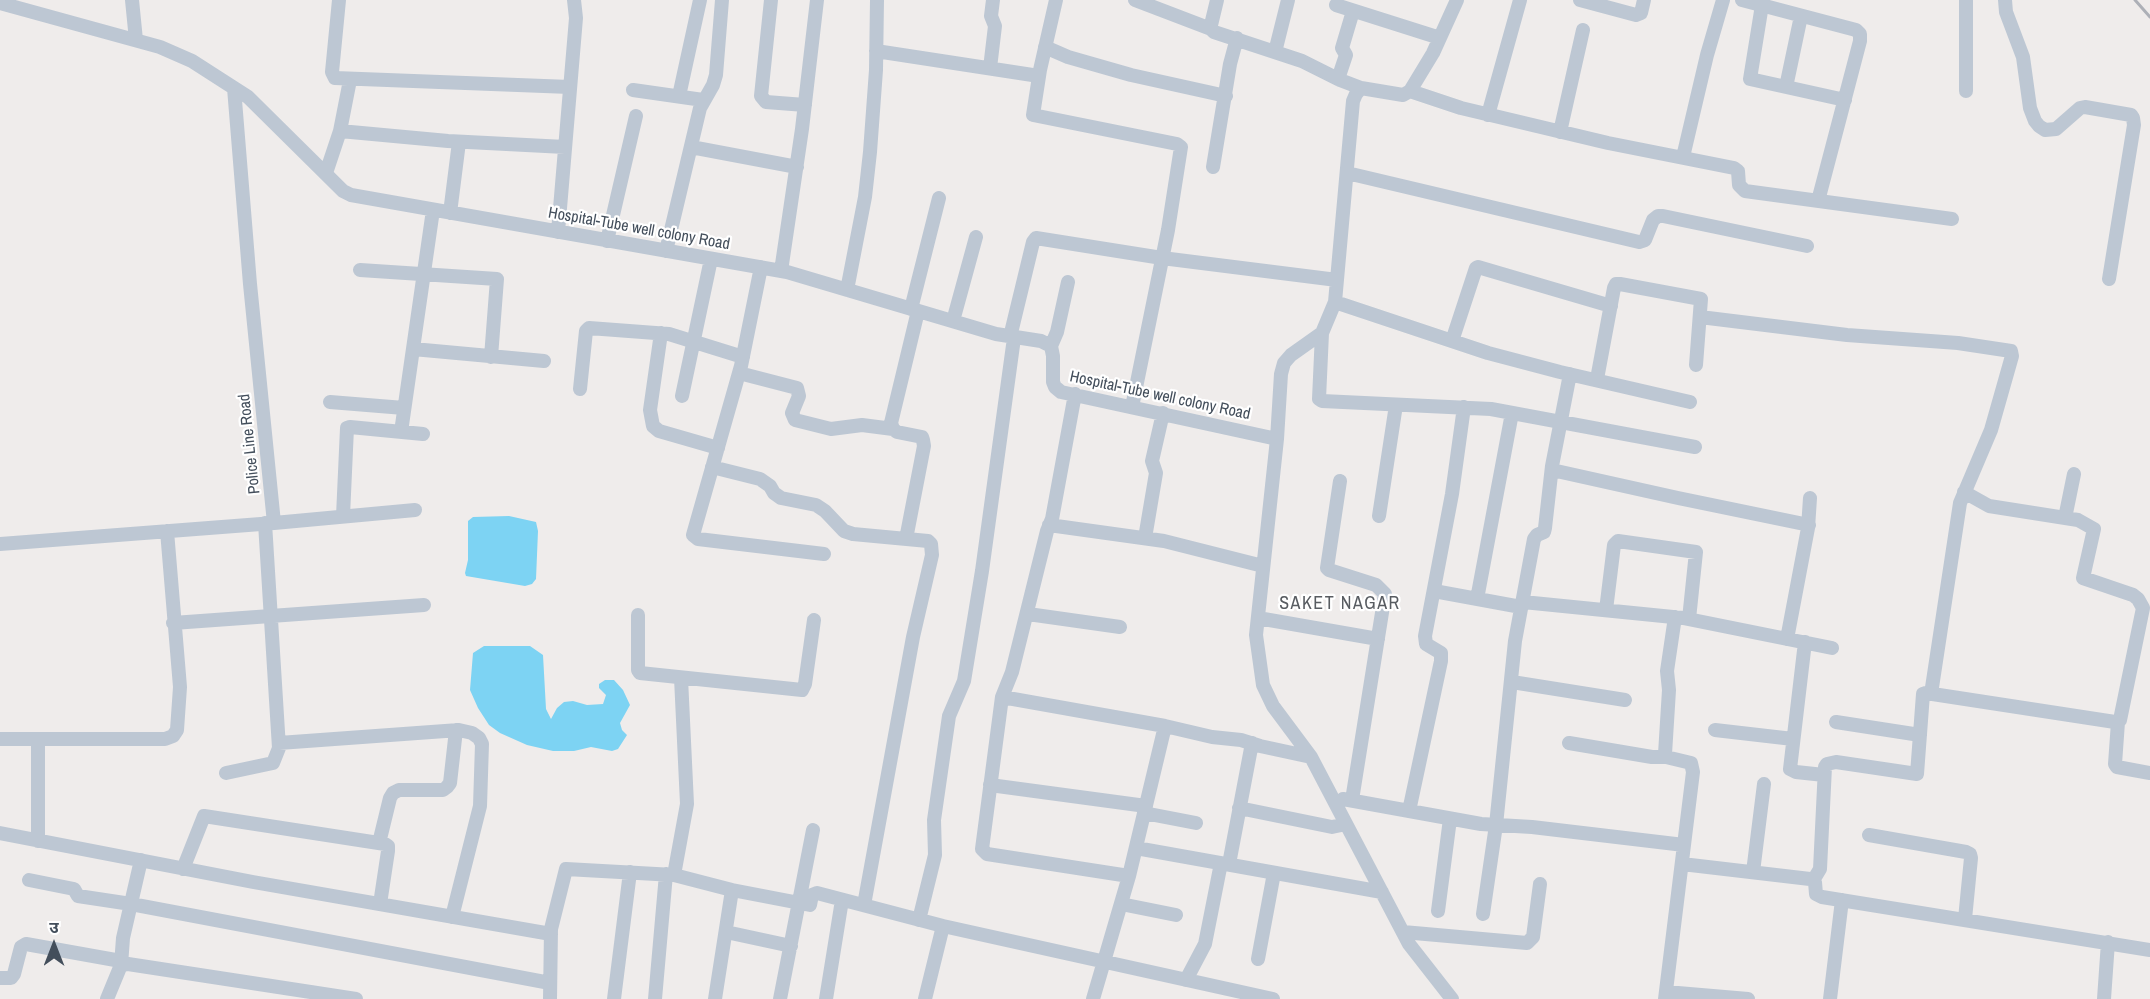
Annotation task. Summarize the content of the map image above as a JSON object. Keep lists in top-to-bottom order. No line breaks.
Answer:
{"streets":{"street":["Hospital-Tube well colony Road","Police Line Road"]},"crossings":[["Hospital-Tube well colony Road","Police Line Road"]],"districts":["SAKET NAGAR"],"north":"top"}
